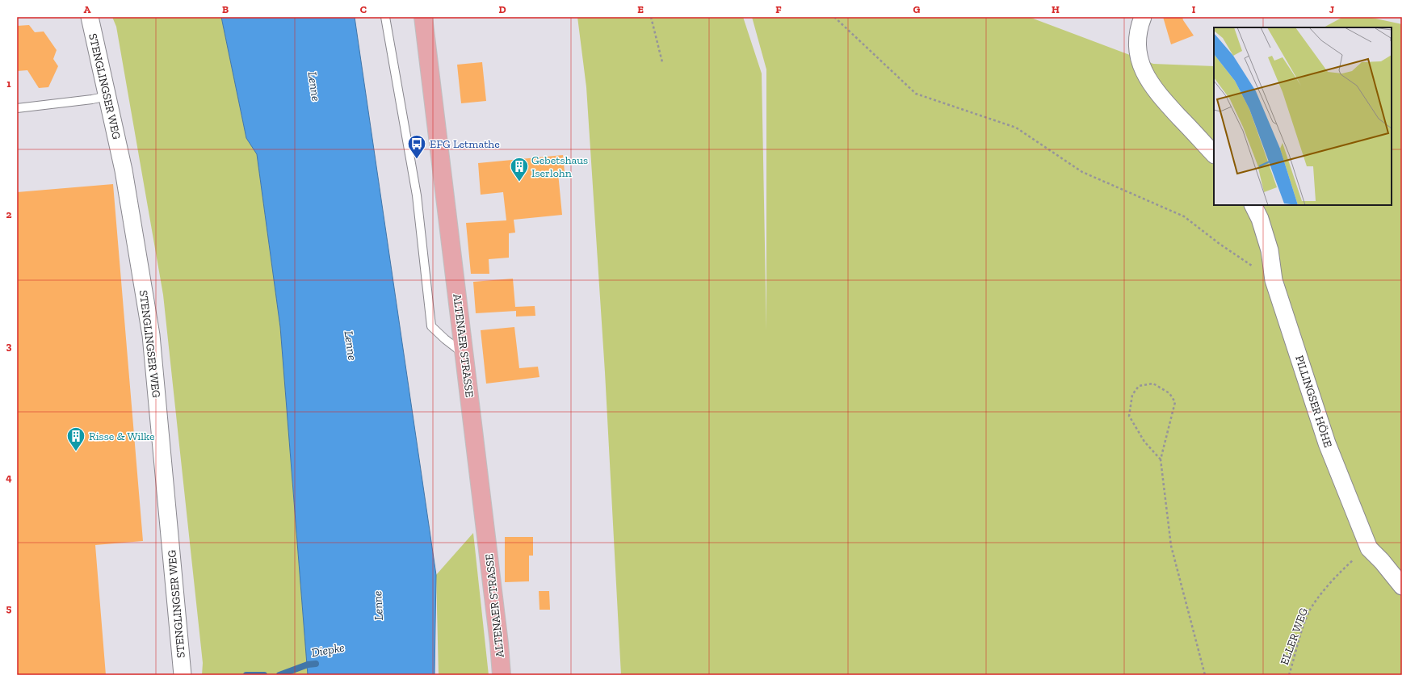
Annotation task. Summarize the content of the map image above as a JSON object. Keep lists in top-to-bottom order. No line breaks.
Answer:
{"streets":{"main road":["ALTENAER STRASSE"],"street":["STENGLINGSER WEG","PILLINGSER HÖHE"],"path":["ELLER WEG"]},"crossings":[["PILLINGSER HÖHE","ELLER WEG"]],"water":["Lenne","Diepke"],"places":{"bus stop":["EFG Letmathe"],"building":["Gebetshaus Iserlohn","Risse & Wilke"]},"grid":{"columns":["A","B","C","D","E","F","G","H","I","J"],"rows":["1","2","3","4","5"]}}
